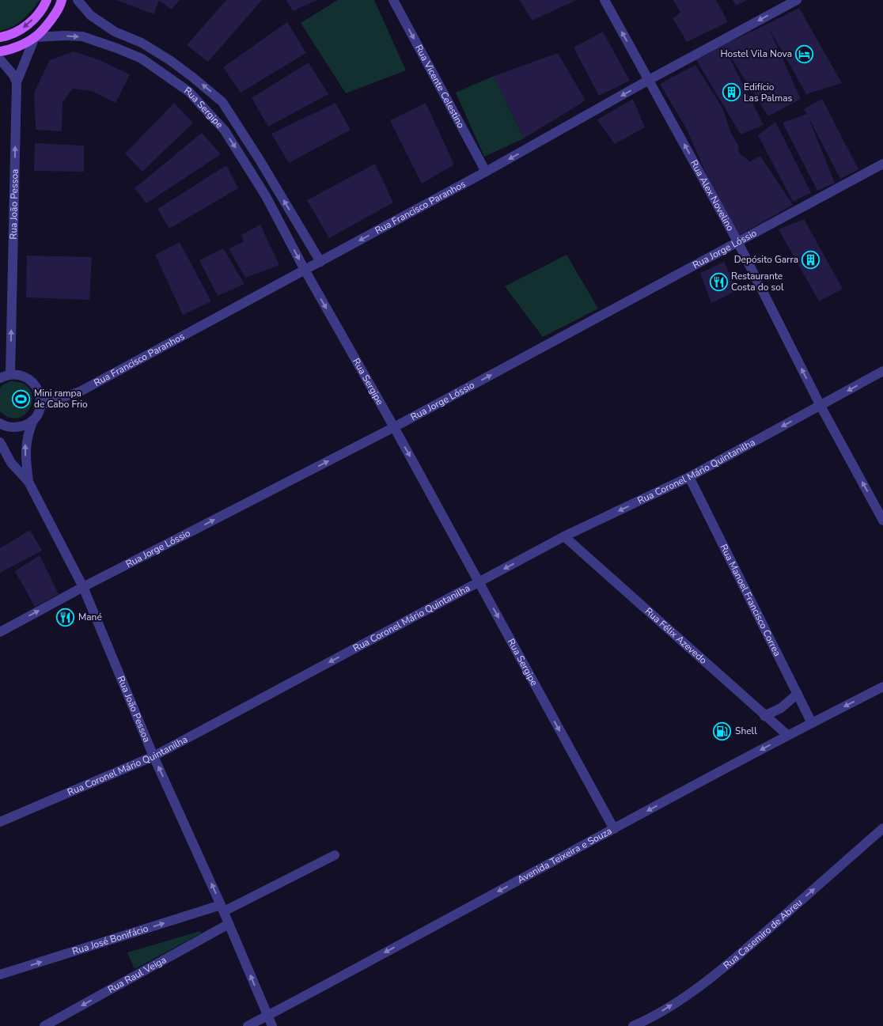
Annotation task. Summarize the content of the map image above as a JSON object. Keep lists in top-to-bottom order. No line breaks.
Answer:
{"streets":{"street":["Rua Vicente Celestino","Rua Sergipe","Rua Alex Novelino","Rua João Pessoa","Rua Francisco Paranhos","Rua Jorge Lóssio","Rua Coronel Mário Quintanilha","Rua Manoel Francisco Correa","Rua Félix Azevedo","Avenida Teixeira e Souza","Rua Casemiro de Abreu","Rua José Bonifácio","Rua Raul Veiga"]},"crossings":[["Rua Vicente Celestino","Rua Francisco Paranhos"],["Rua Sergipe","Rua João Pessoa"],["Rua Sergipe","Rua Francisco Paranhos"],["Rua Sergipe","Rua Jorge Lóssio"],["Rua Sergipe","Rua Coronel Mário Quintanilha"],["Rua Sergipe","Avenida Teixeira e Souza"],["Rua Alex Novelino","Rua Francisco Paranhos"],["Rua Alex Novelino","Rua Jorge Lóssio"],["Rua Alex Novelino","Rua Coronel Mário Quintanilha"],["Rua João Pessoa","Rua Francisco Paranhos"],["Rua João Pessoa","Rua Jorge Lóssio"],["Rua João Pessoa","Rua Coronel Mário Quintanilha"],["Rua João Pessoa","Avenida Teixeira e Souza"],["Rua João Pessoa","Rua José Bonifácio"],["Rua João Pessoa","Rua Raul Veiga"],["Rua Coronel Mário Quintanilha","Rua Manoel Francisco Correa"],["Rua Coronel Mário Quintanilha","Rua Félix Azevedo"],["Rua Manoel Francisco Correa","Avenida Teixeira e Souza"],["Rua Félix Azevedo","Avenida Teixeira e Souza"]],"one_way":["Rua Vicente Celestino","Rua Alex Novelino","Rua João Pessoa","Rua Francisco Paranhos","Rua Jorge Lóssio","Rua Coronel Mário Quintanilha","Avenida Teixeira e Souza","Rua Casemiro de Abreu","Rua José Bonifácio","Rua Raul Veiga"],"places":{"hotel":["Hostel Vila Nova"],"building":["Edifício Las Palmas","Depósito Garra"],"restaurant":["Restaurante Costa do sol","Mané"],"sports":["Mini rampa de Cabo Frio"],"fuel station":["Shell"]}}
